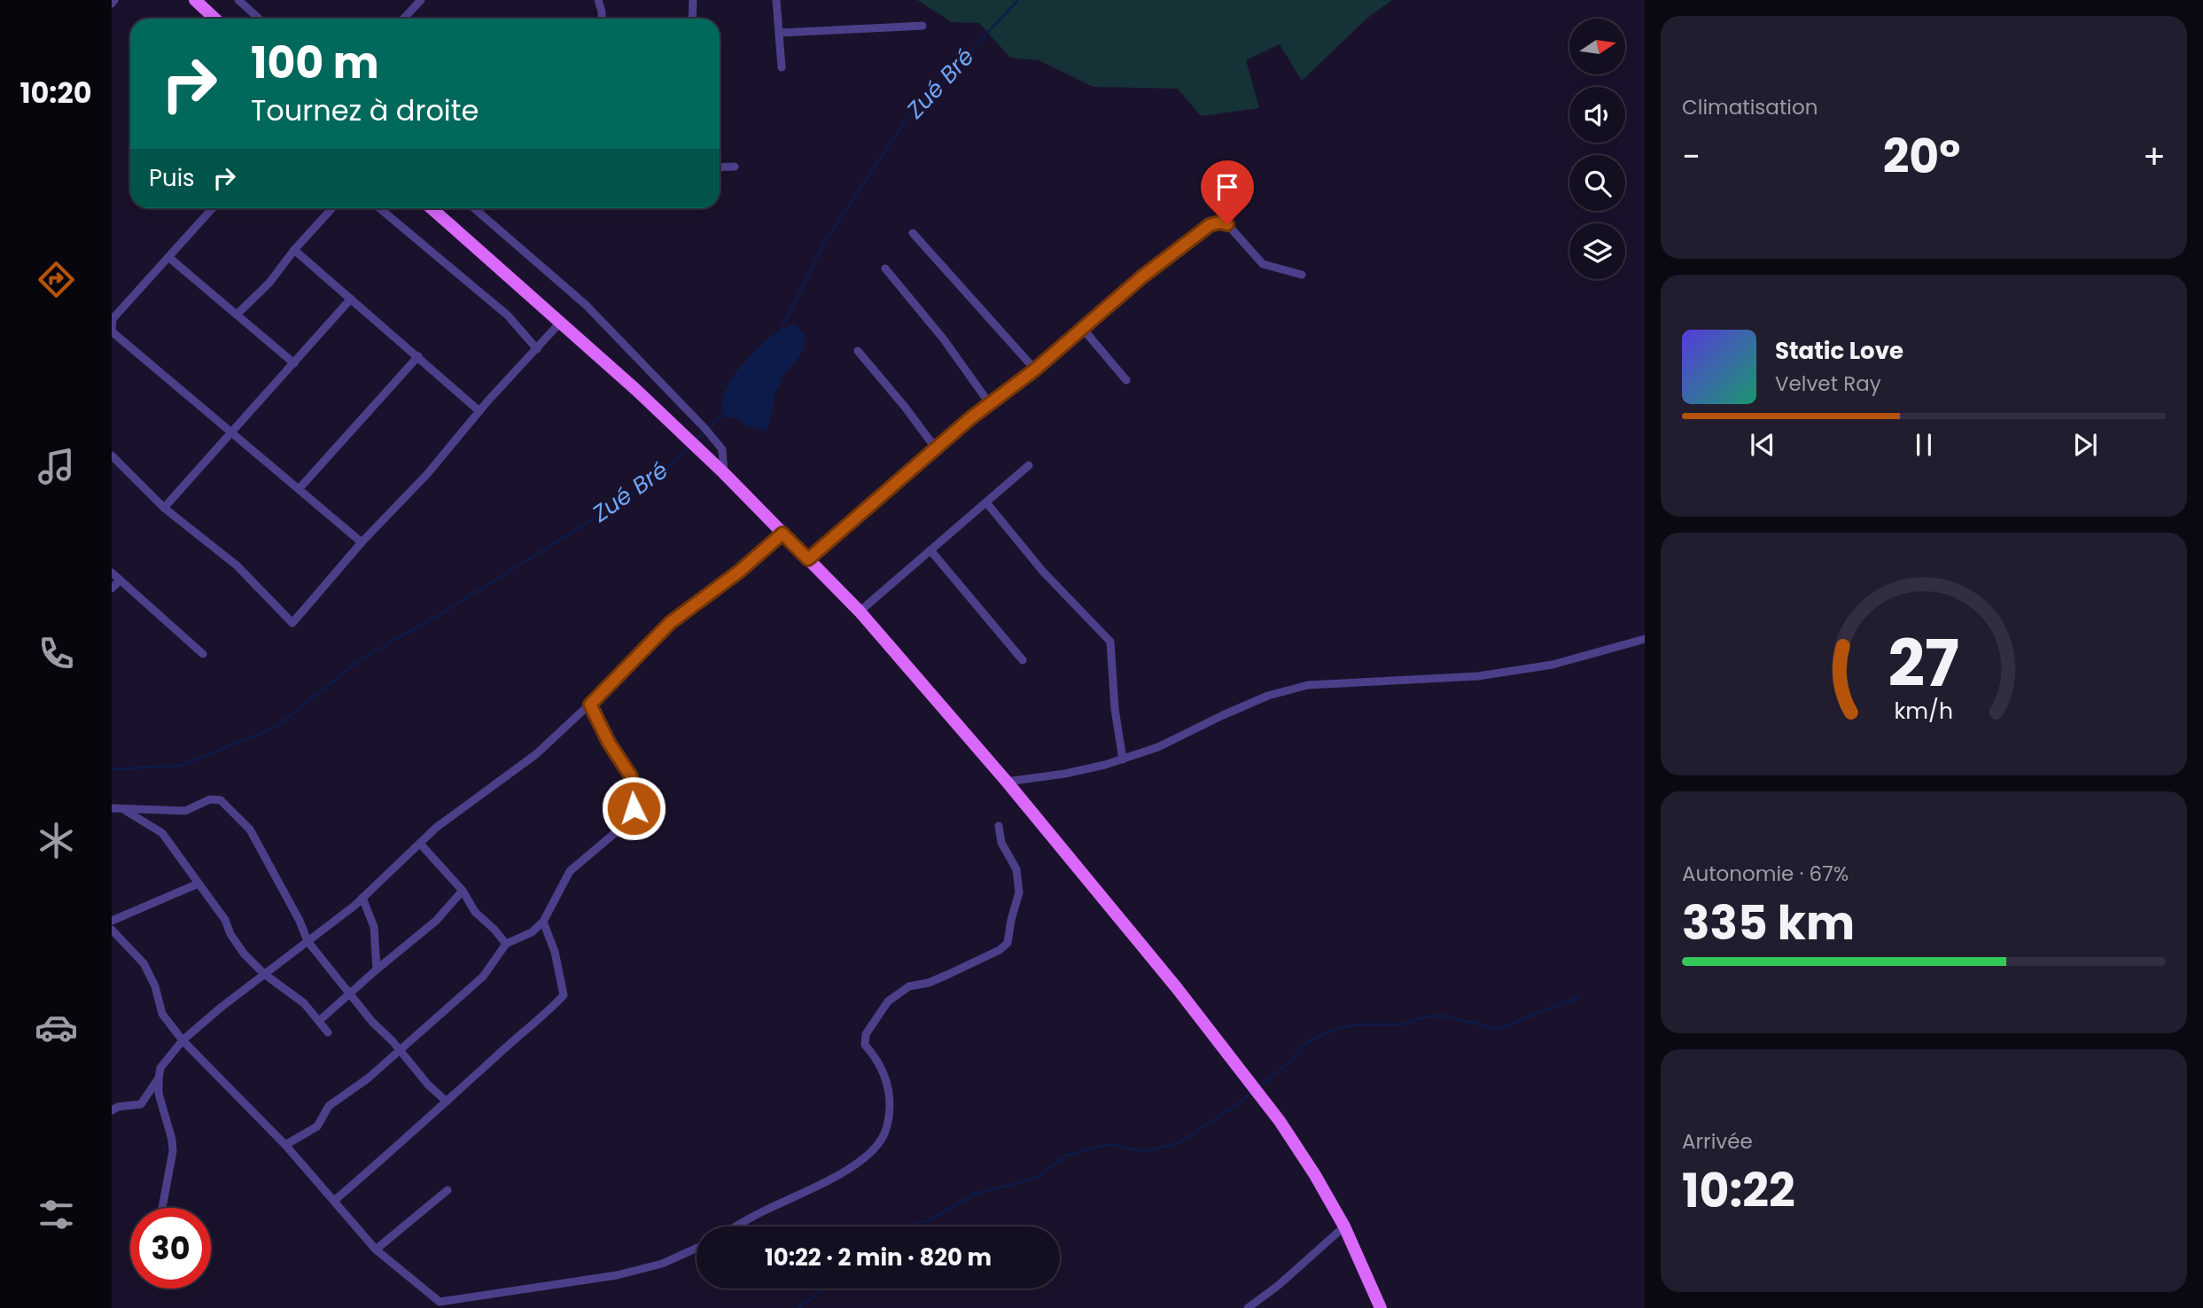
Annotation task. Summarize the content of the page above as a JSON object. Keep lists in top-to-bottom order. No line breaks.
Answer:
{"water":["Zué Bré"],"north":"right","page":{"tabs":"10:20","tile":["Climatisation",["Autonomie · 67%","335 km"],["Arrivée","10:22"]],"turn":["100 m","Tournez à droite"],"heat":["−","20°","+"],"then":"Puis","song":["Static Love","Velvet Ray"],"limit":"30","trip":"10:22 · 2 min · 820 m","gauge":["27","km/h"]}}
